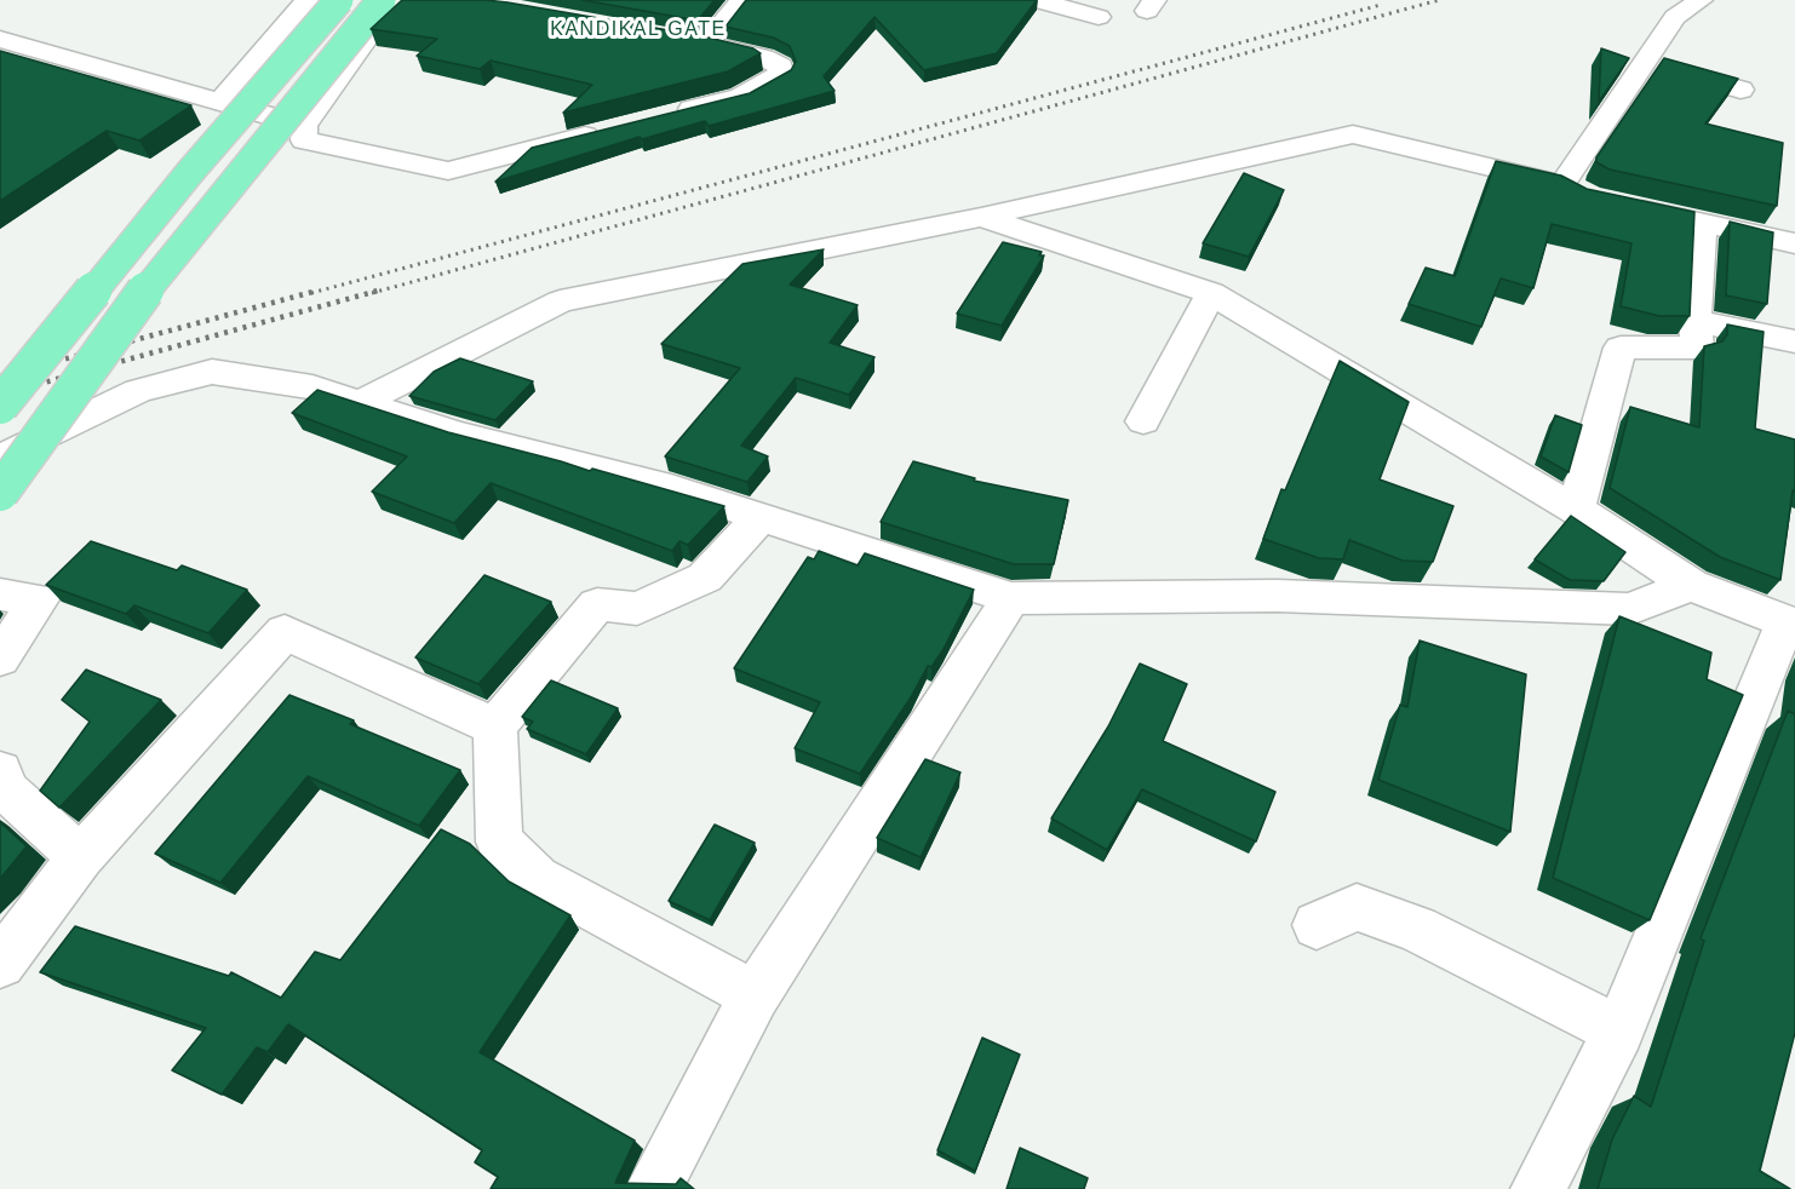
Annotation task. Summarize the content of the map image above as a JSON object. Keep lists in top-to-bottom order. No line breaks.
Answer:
{"districts":["KANDIKAL GATE"]}
